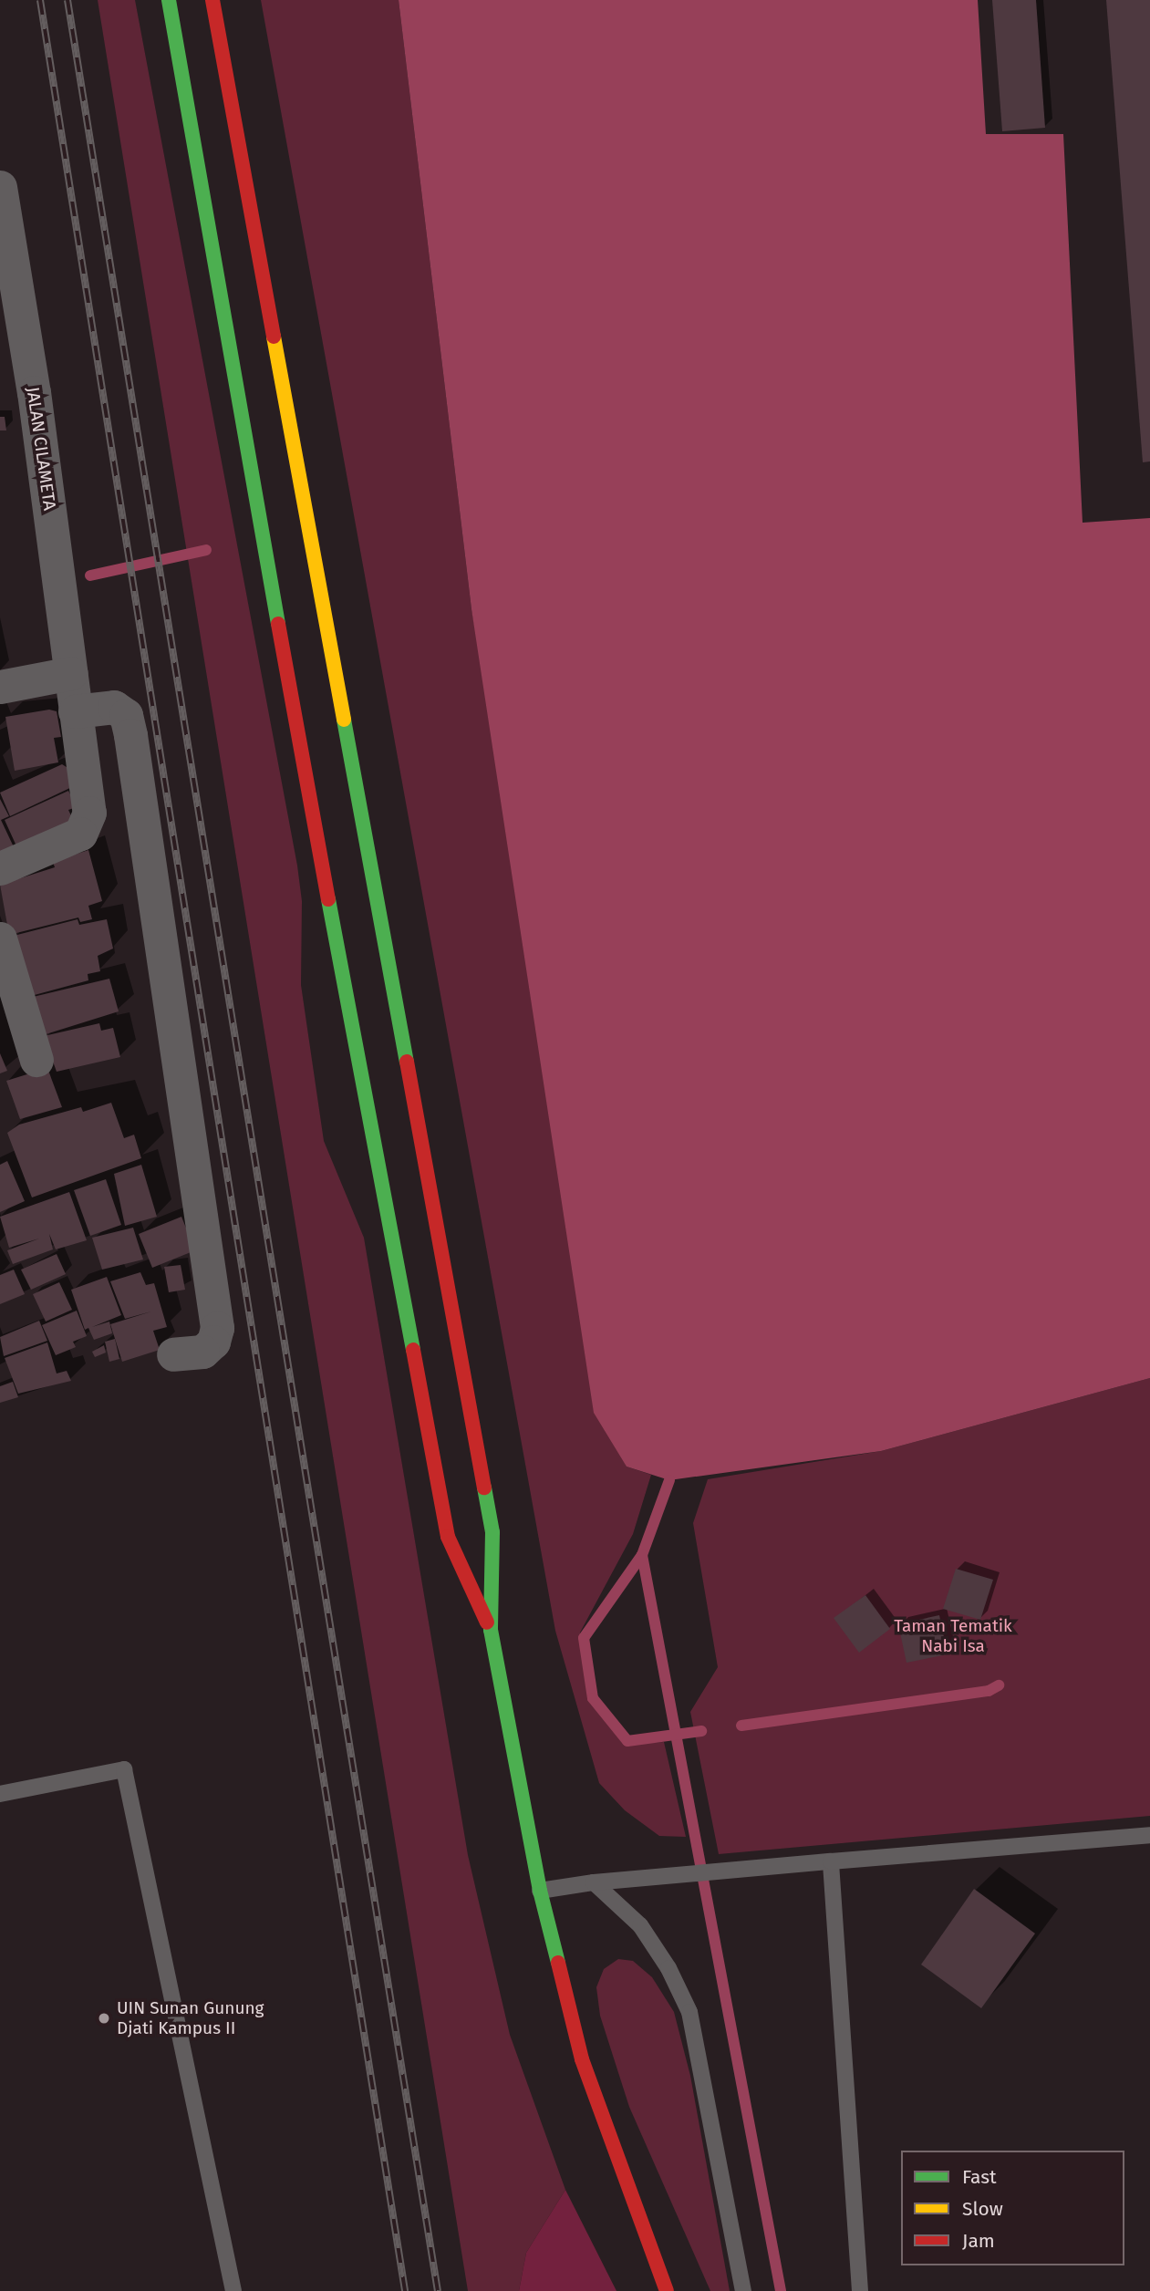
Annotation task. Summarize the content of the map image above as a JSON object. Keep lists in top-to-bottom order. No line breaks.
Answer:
{"streets":{"street":["JALAN CILAMETA"]},"parks":["Taman Tematik Nabi Isa"],"places":["UIN Sunan Gunung Djati Kampus II"],"legend":["Fast","Slow","Jam"]}
